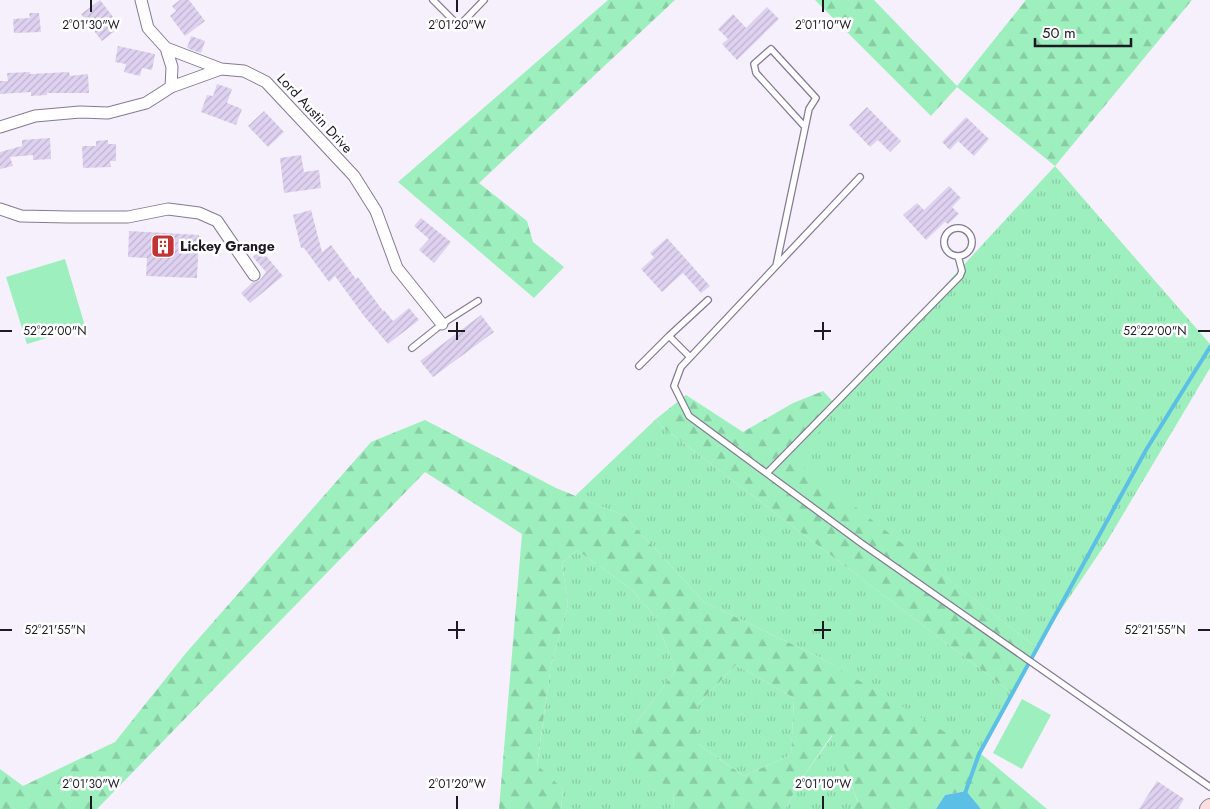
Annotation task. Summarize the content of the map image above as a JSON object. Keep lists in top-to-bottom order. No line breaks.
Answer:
{"streets":{"street":["Lord Austin Drive"]},"places":{"building":["Lickey Grange"]},"scale_bar":"50 m","coordinates":["2°01'30\"W","2°01'20\"W","2°01'10\"W","52°22'00\"N","52°21'55\"N"]}
